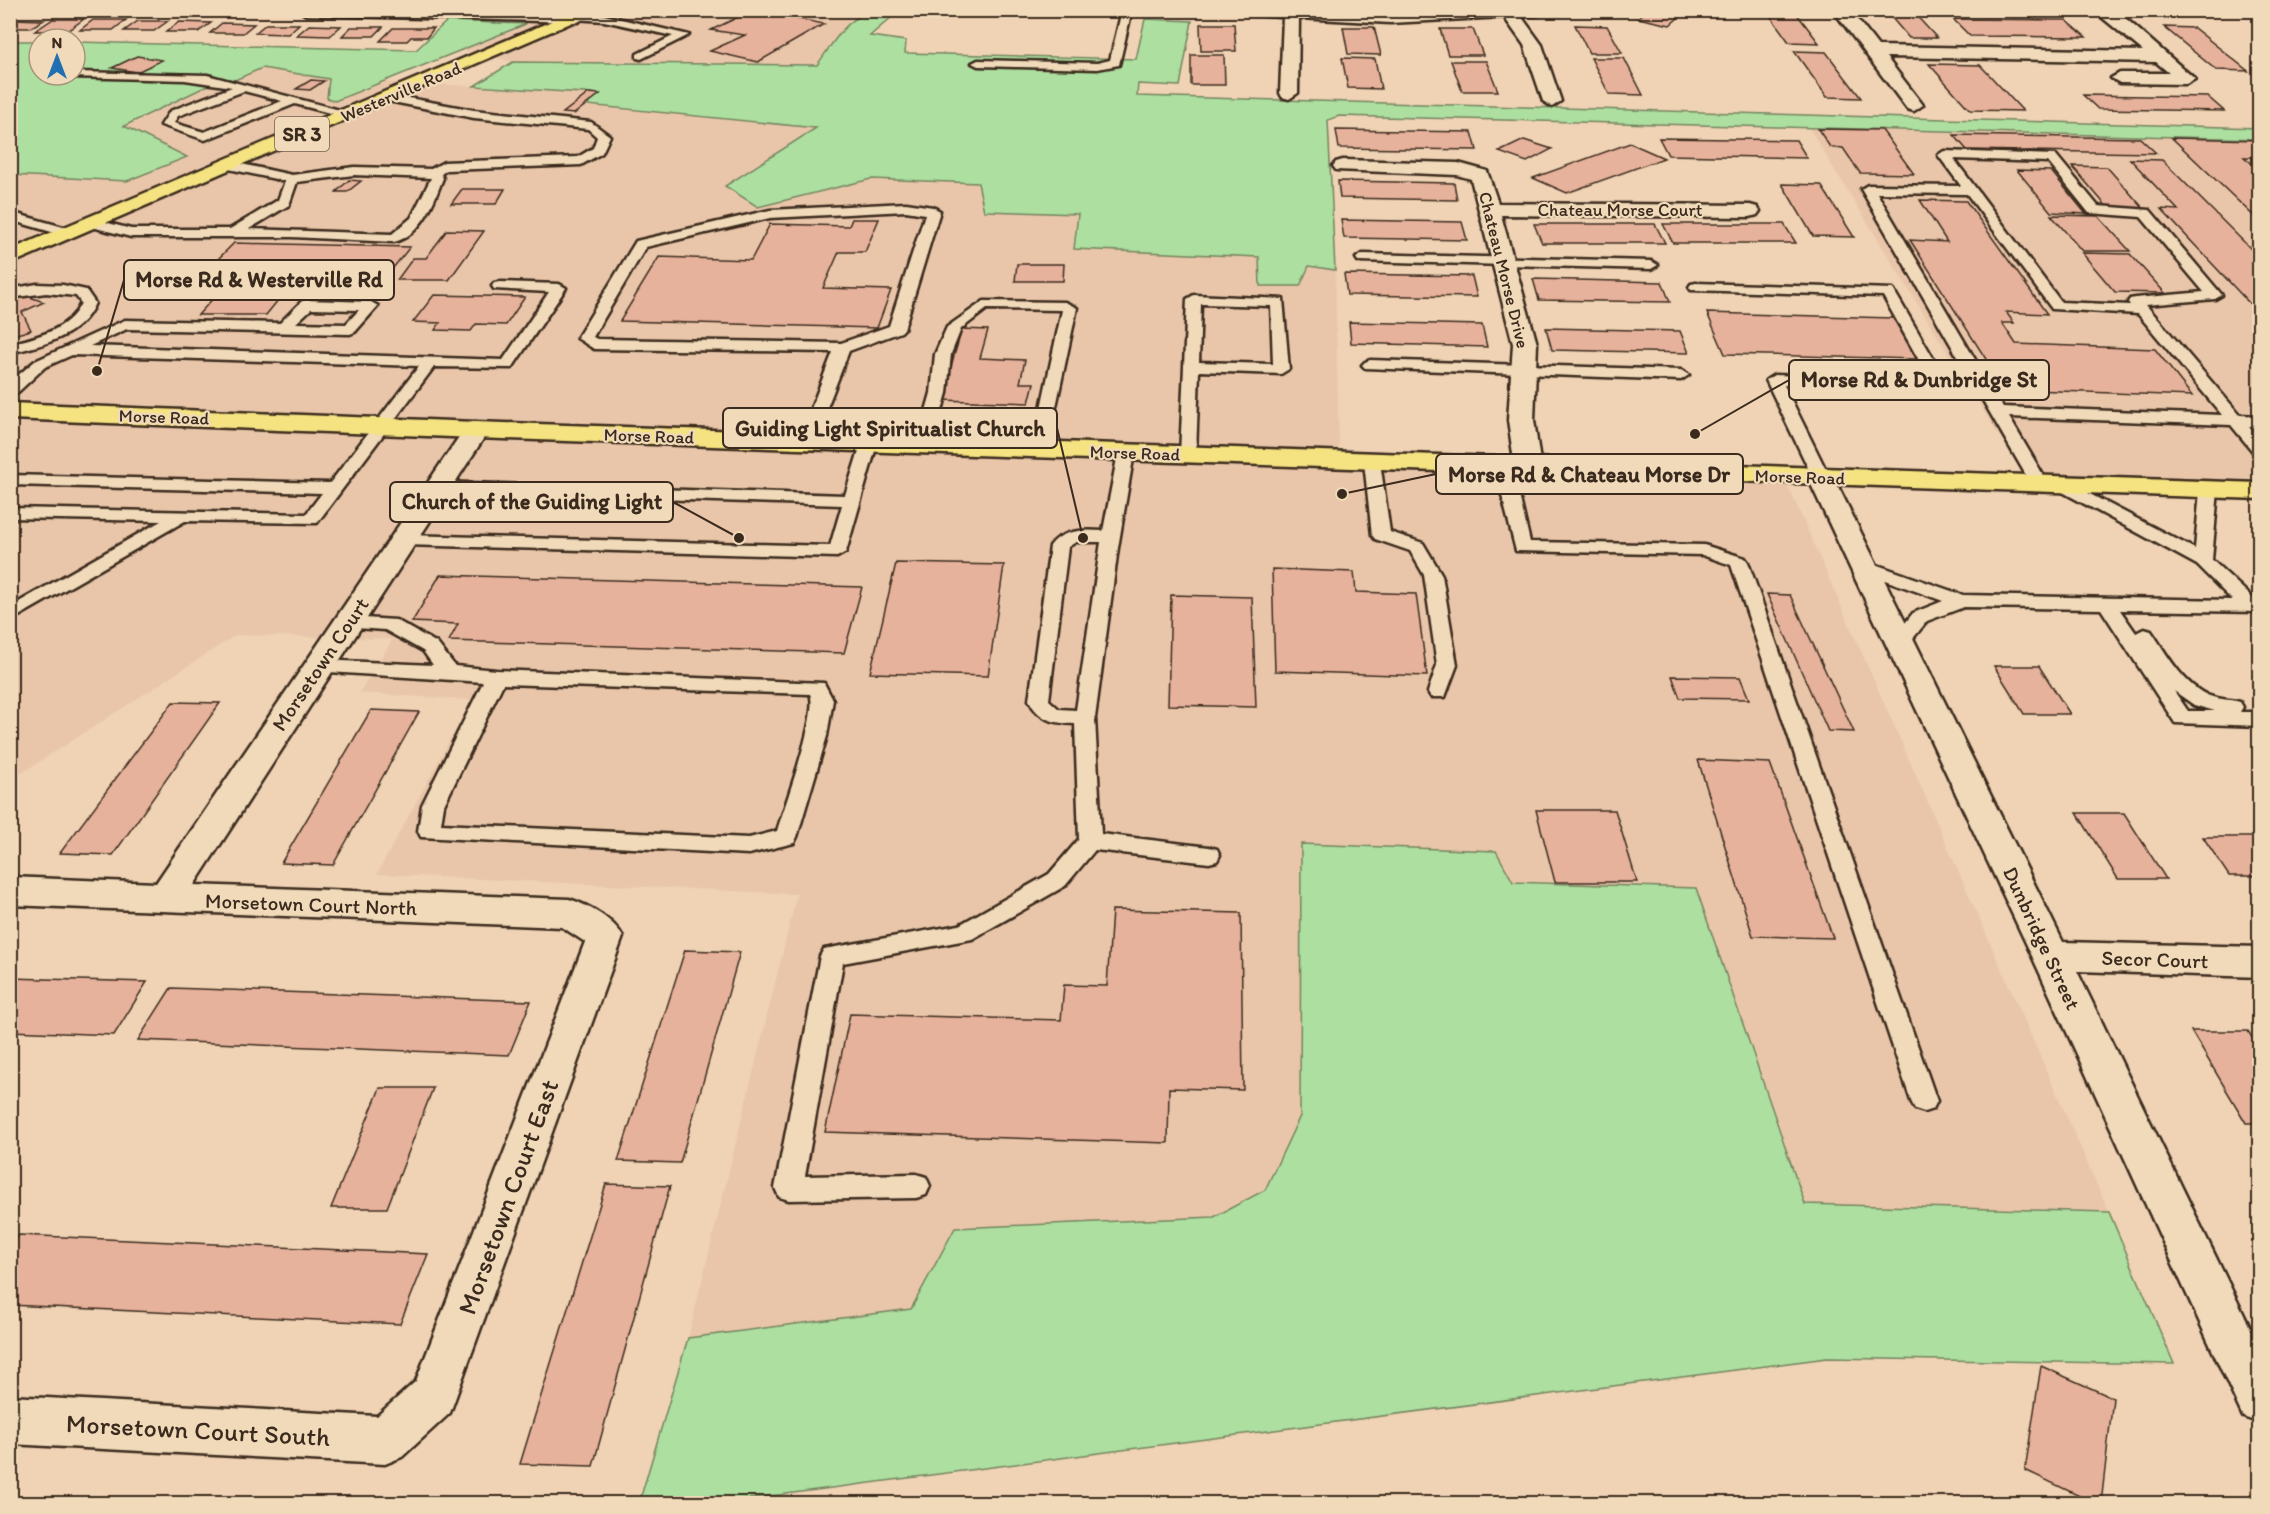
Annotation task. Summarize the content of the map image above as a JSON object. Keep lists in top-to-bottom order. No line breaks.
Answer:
{"streets":{"main road":["Westerville Road","SR 3","Morse Road"],"street":["Chateau Morse Court","Chateau Morse Drive","Morsetown Court","Morsetown Court North","Dunbridge Street","Secor Court","Morsetown Court East","Morsetown Court South"]},"crossings":[["Chateau Morse Court","Chateau Morse Drive"],["Chateau Morse Drive","Morse Road"],["Morse Road","Morsetown Court"],["Morse Road","Dunbridge Street"],["Morsetown Court","Morsetown Court North"],["Morsetown Court North","Morsetown Court East"],["Dunbridge Street","Secor Court"],["Morsetown Court East","Morsetown Court South"]],"places":["Morse Rd & Westerville Rd","Morse Rd & Dunbridge St","Morse Rd & Chateau Morse Dr","Church of the Guiding Light","Guiding Light Spiritualist Church"],"north":"top"}
